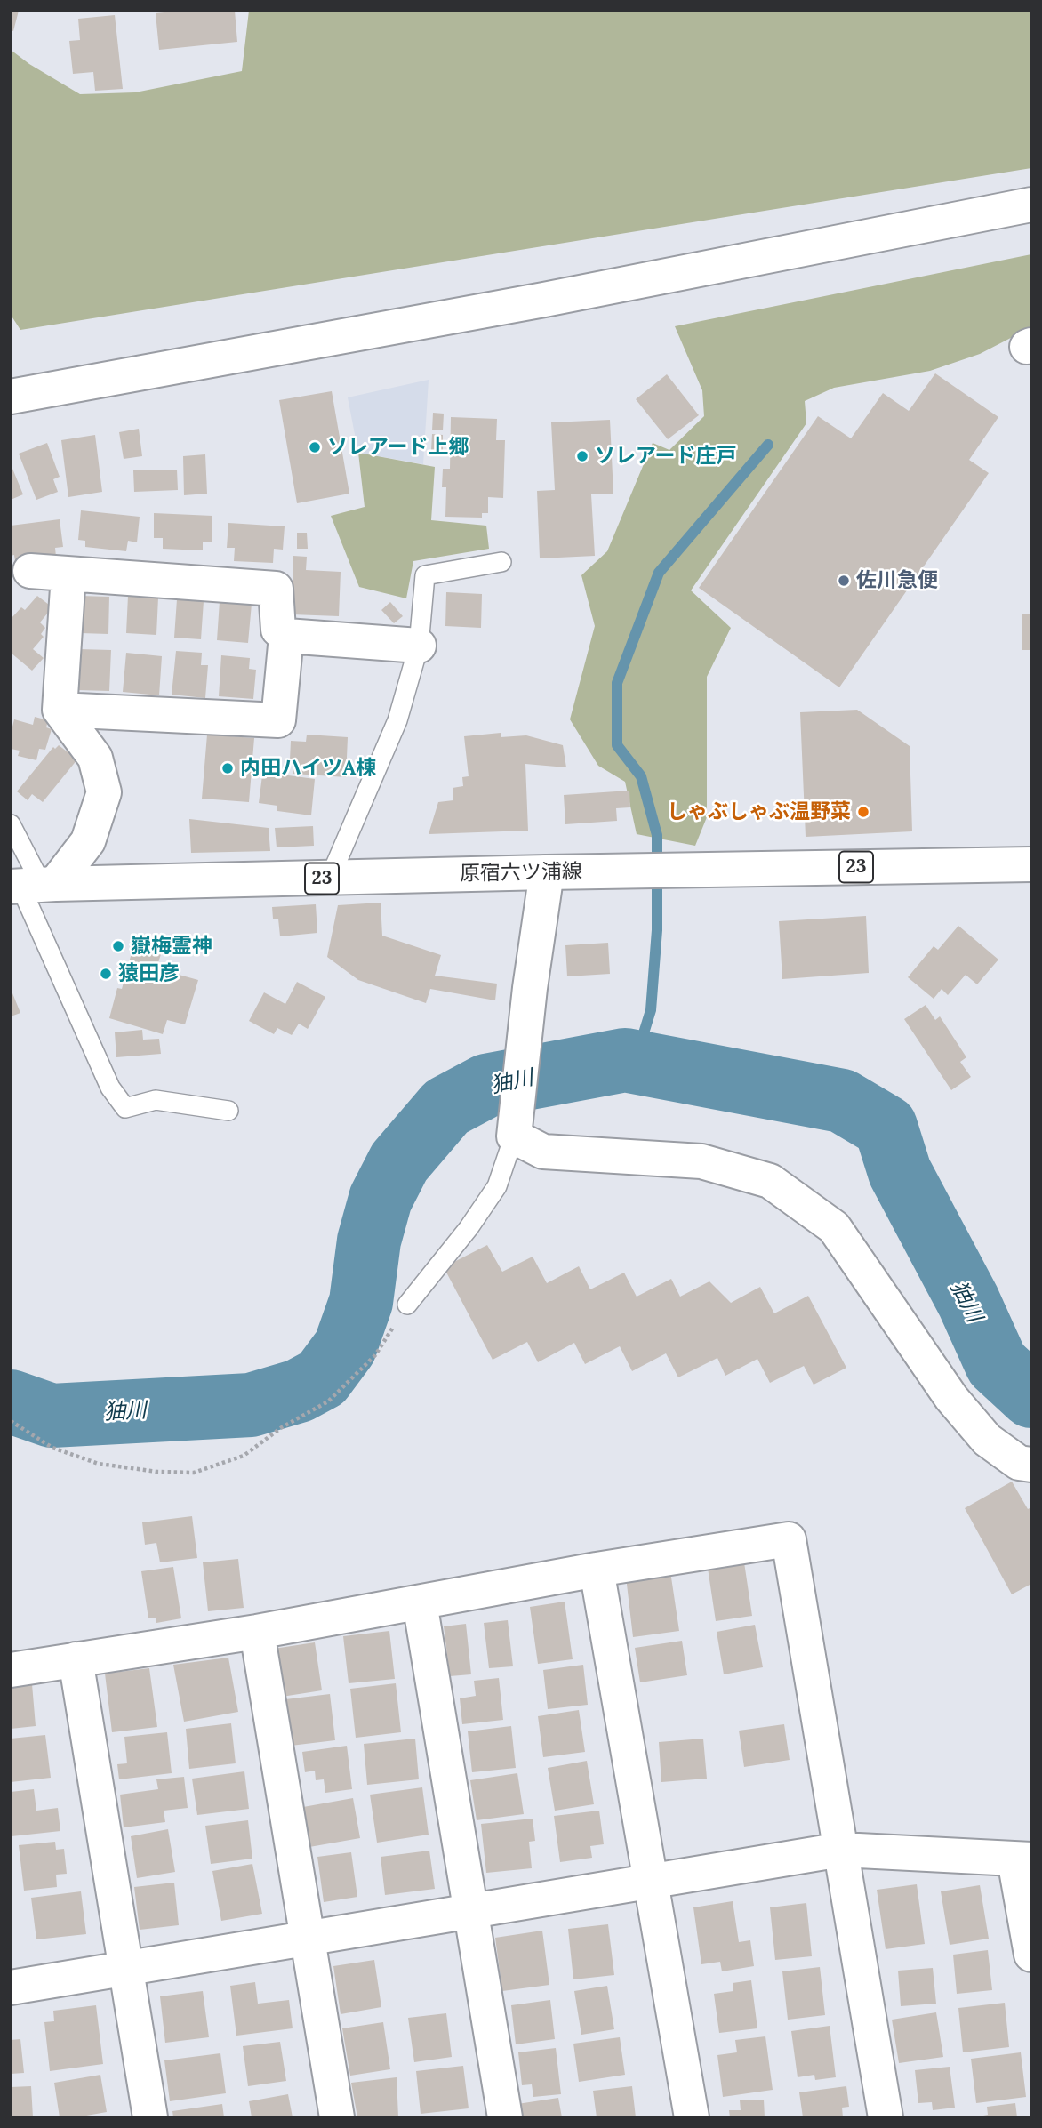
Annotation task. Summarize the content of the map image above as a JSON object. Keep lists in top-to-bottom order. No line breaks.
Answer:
{"streets":{"street":["23","原宿六ツ浦線"]},"water":["㹨川"],"places":["ソレアード上郷","ソレアード庄戸","佐川急便","内田ハイツA棟","しゃぶしゃぶ温野菜","嶽梅霊神","猿田彦"]}
